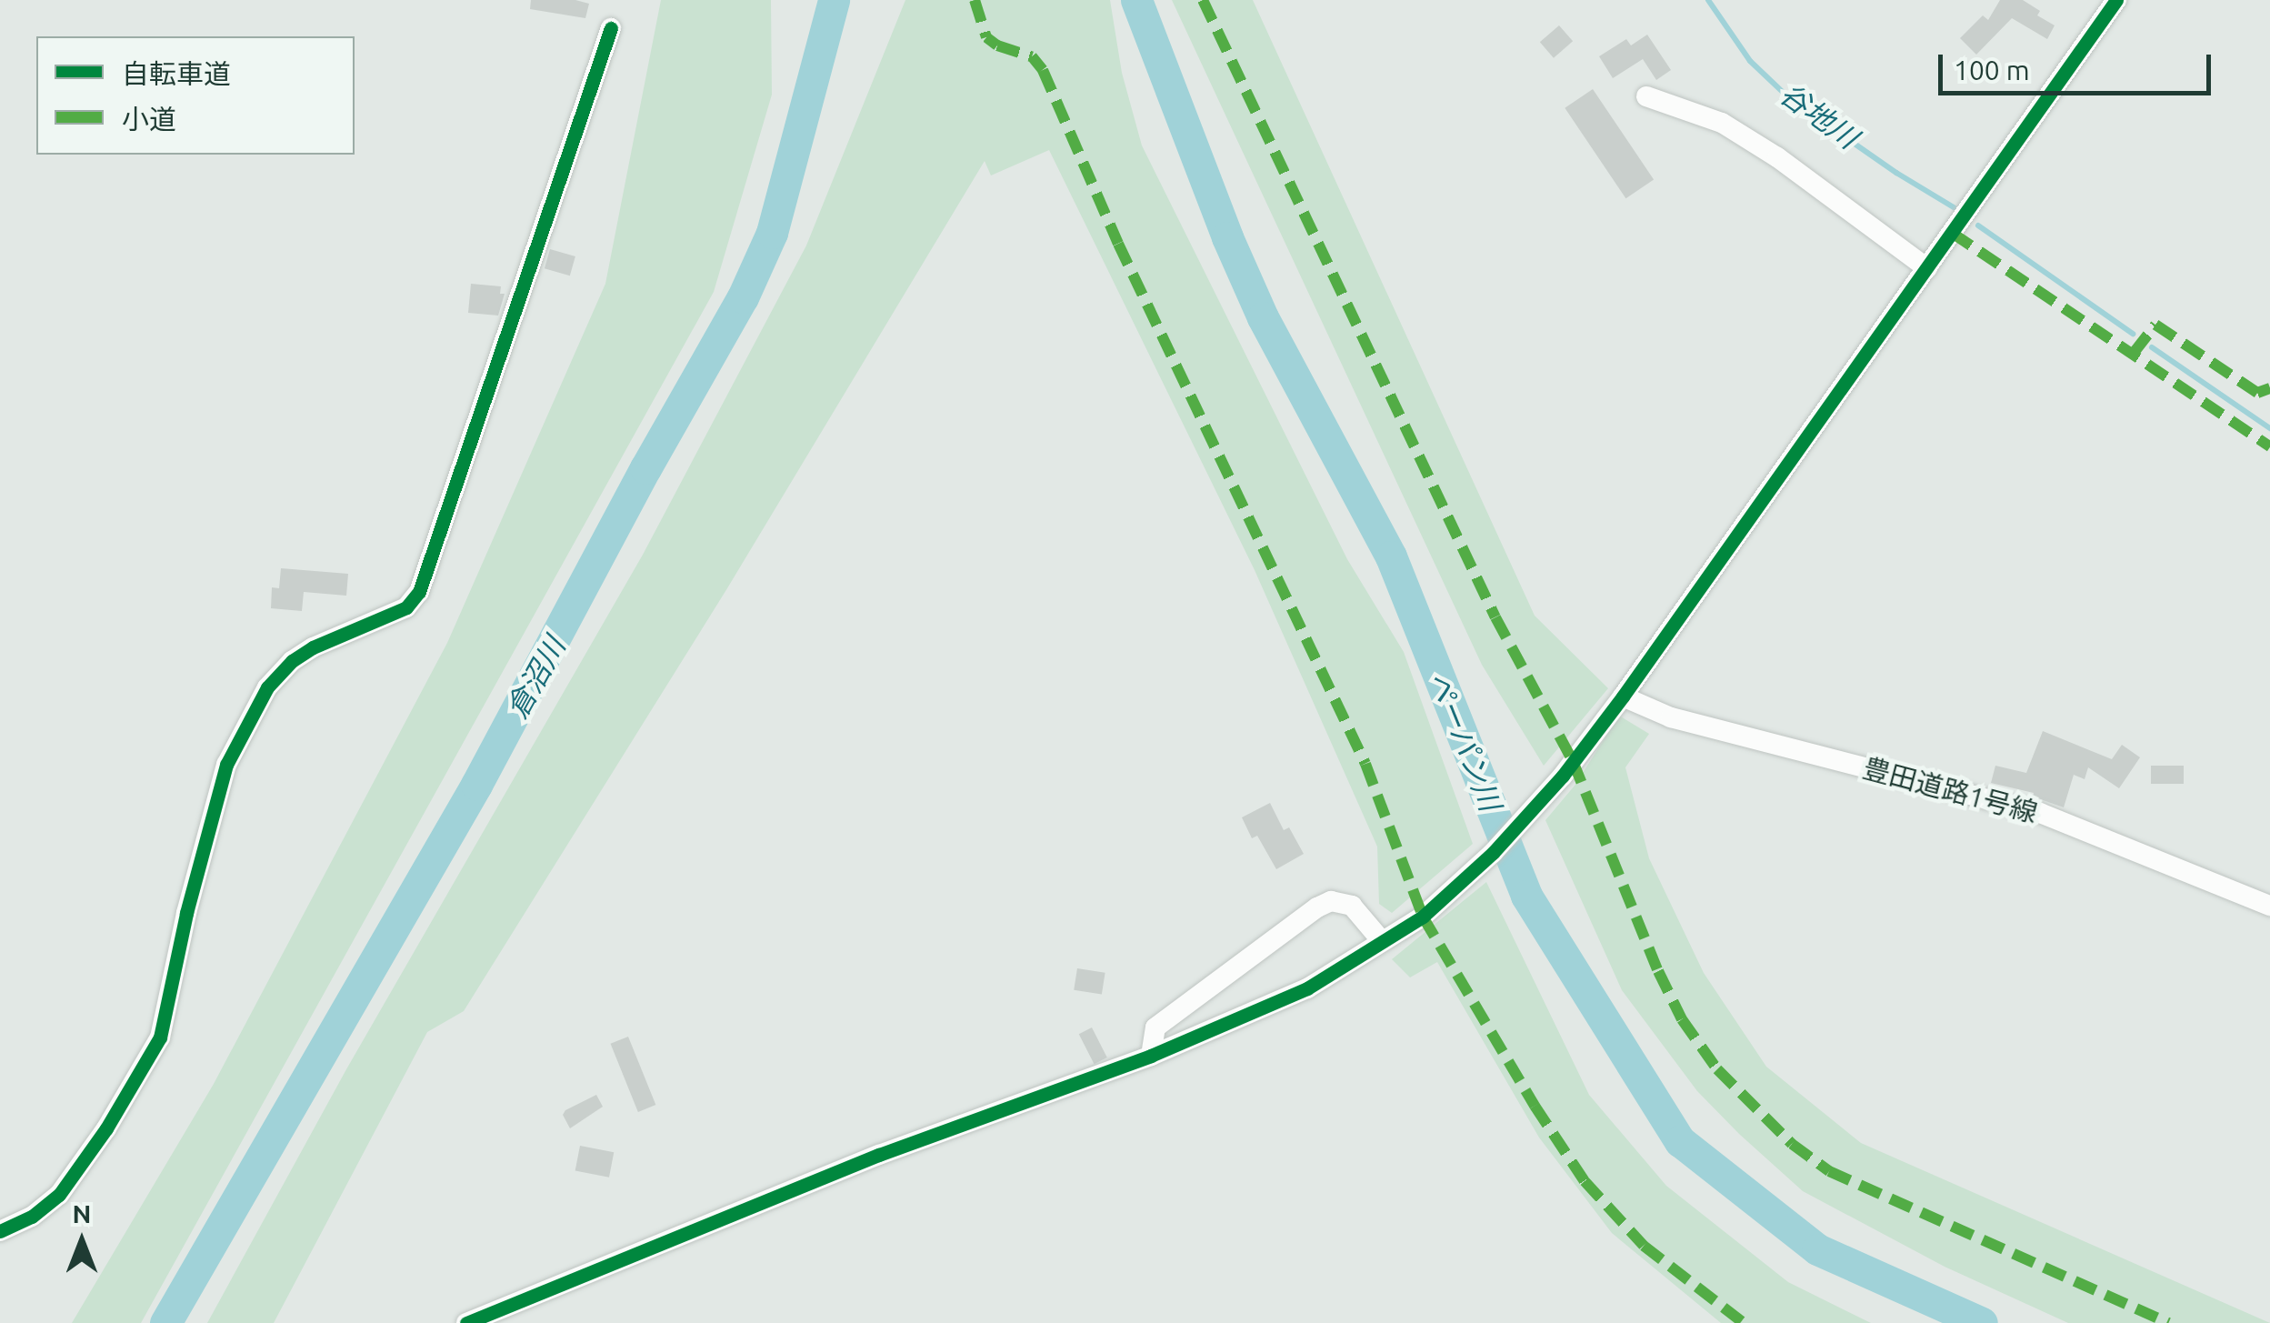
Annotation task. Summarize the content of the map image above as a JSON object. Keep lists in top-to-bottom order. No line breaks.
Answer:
{"streets":{"street":["豊田道路1号線"]},"water":["谷地川","倉沼川","ペーパン川"],"legend":["自転車道","小道"],"scale_bar":"100 m","north":"top"}
